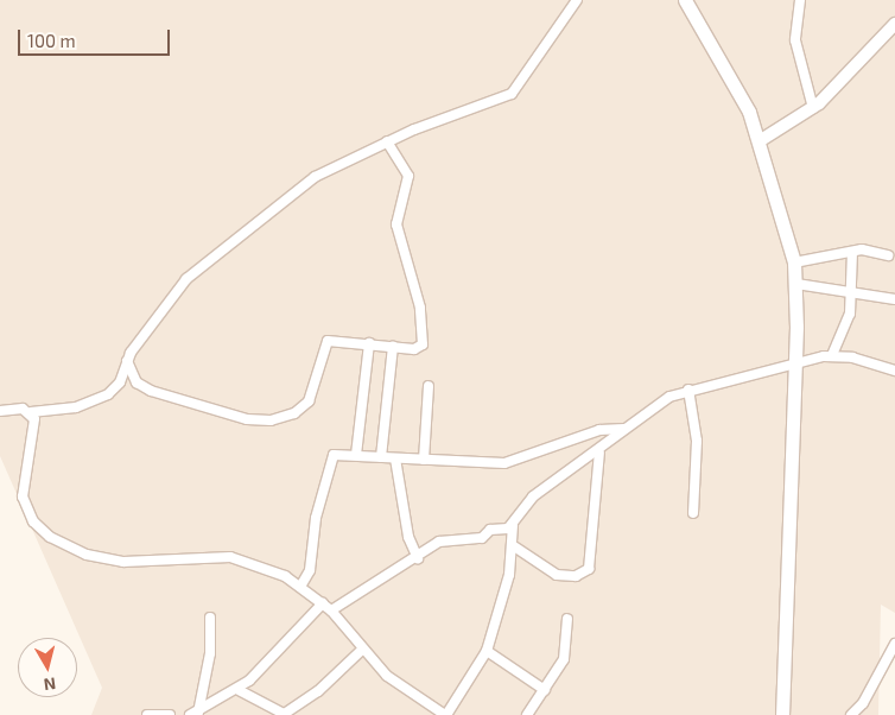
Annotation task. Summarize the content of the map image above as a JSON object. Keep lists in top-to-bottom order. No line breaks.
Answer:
{"scale_bar":"100 m","north":"bottom"}
